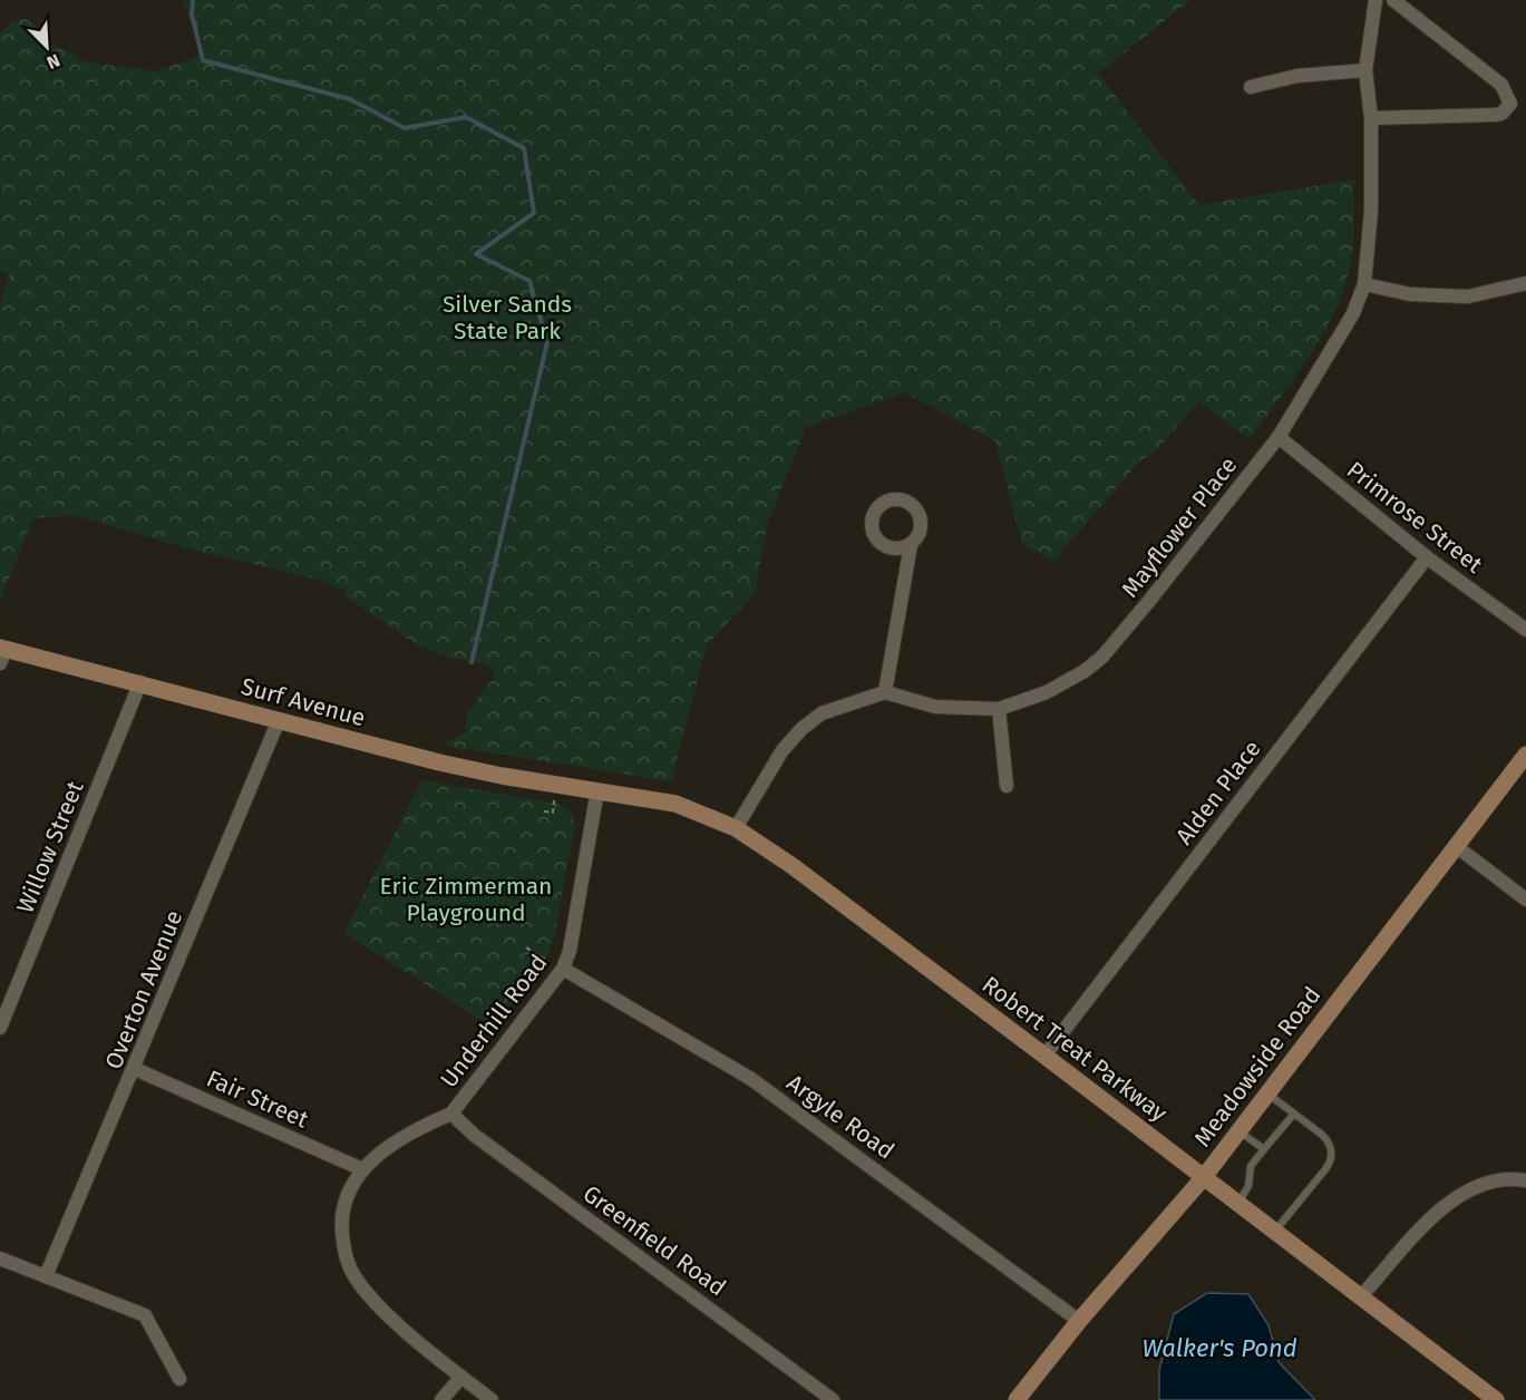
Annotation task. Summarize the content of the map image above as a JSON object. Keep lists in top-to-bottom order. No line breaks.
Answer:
{"streets":{"street":["Primrose Street","Mayflower Place","Surf Avenue","Alden Place","Willow Street","Overton Avenue","Underhill Road","Robert Treat Parkway","Meadowside Road","Fair Street","Argyle Road","Greenfield Road"]},"crossings":[["Primrose Street","Mayflower Place"],["Primrose Street","Alden Place"],["Surf Avenue","Willow Street"],["Surf Avenue","Overton Avenue"],["Surf Avenue","Underhill Road"],["Surf Avenue","Robert Treat Parkway"],["Alden Place","Robert Treat Parkway"],["Overton Avenue","Fair Street"],["Underhill Road","Robert Treat Parkway"],["Underhill Road","Fair Street"],["Underhill Road","Argyle Road"],["Underhill Road","Greenfield Road"],["Robert Treat Parkway","Meadowside Road"],["Meadowside Road","Argyle Road"]],"water":["Walker's Pond"],"parks":["Silver Sands State Park","Eric Zimmerman Playground"],"north":"bottom right"}
